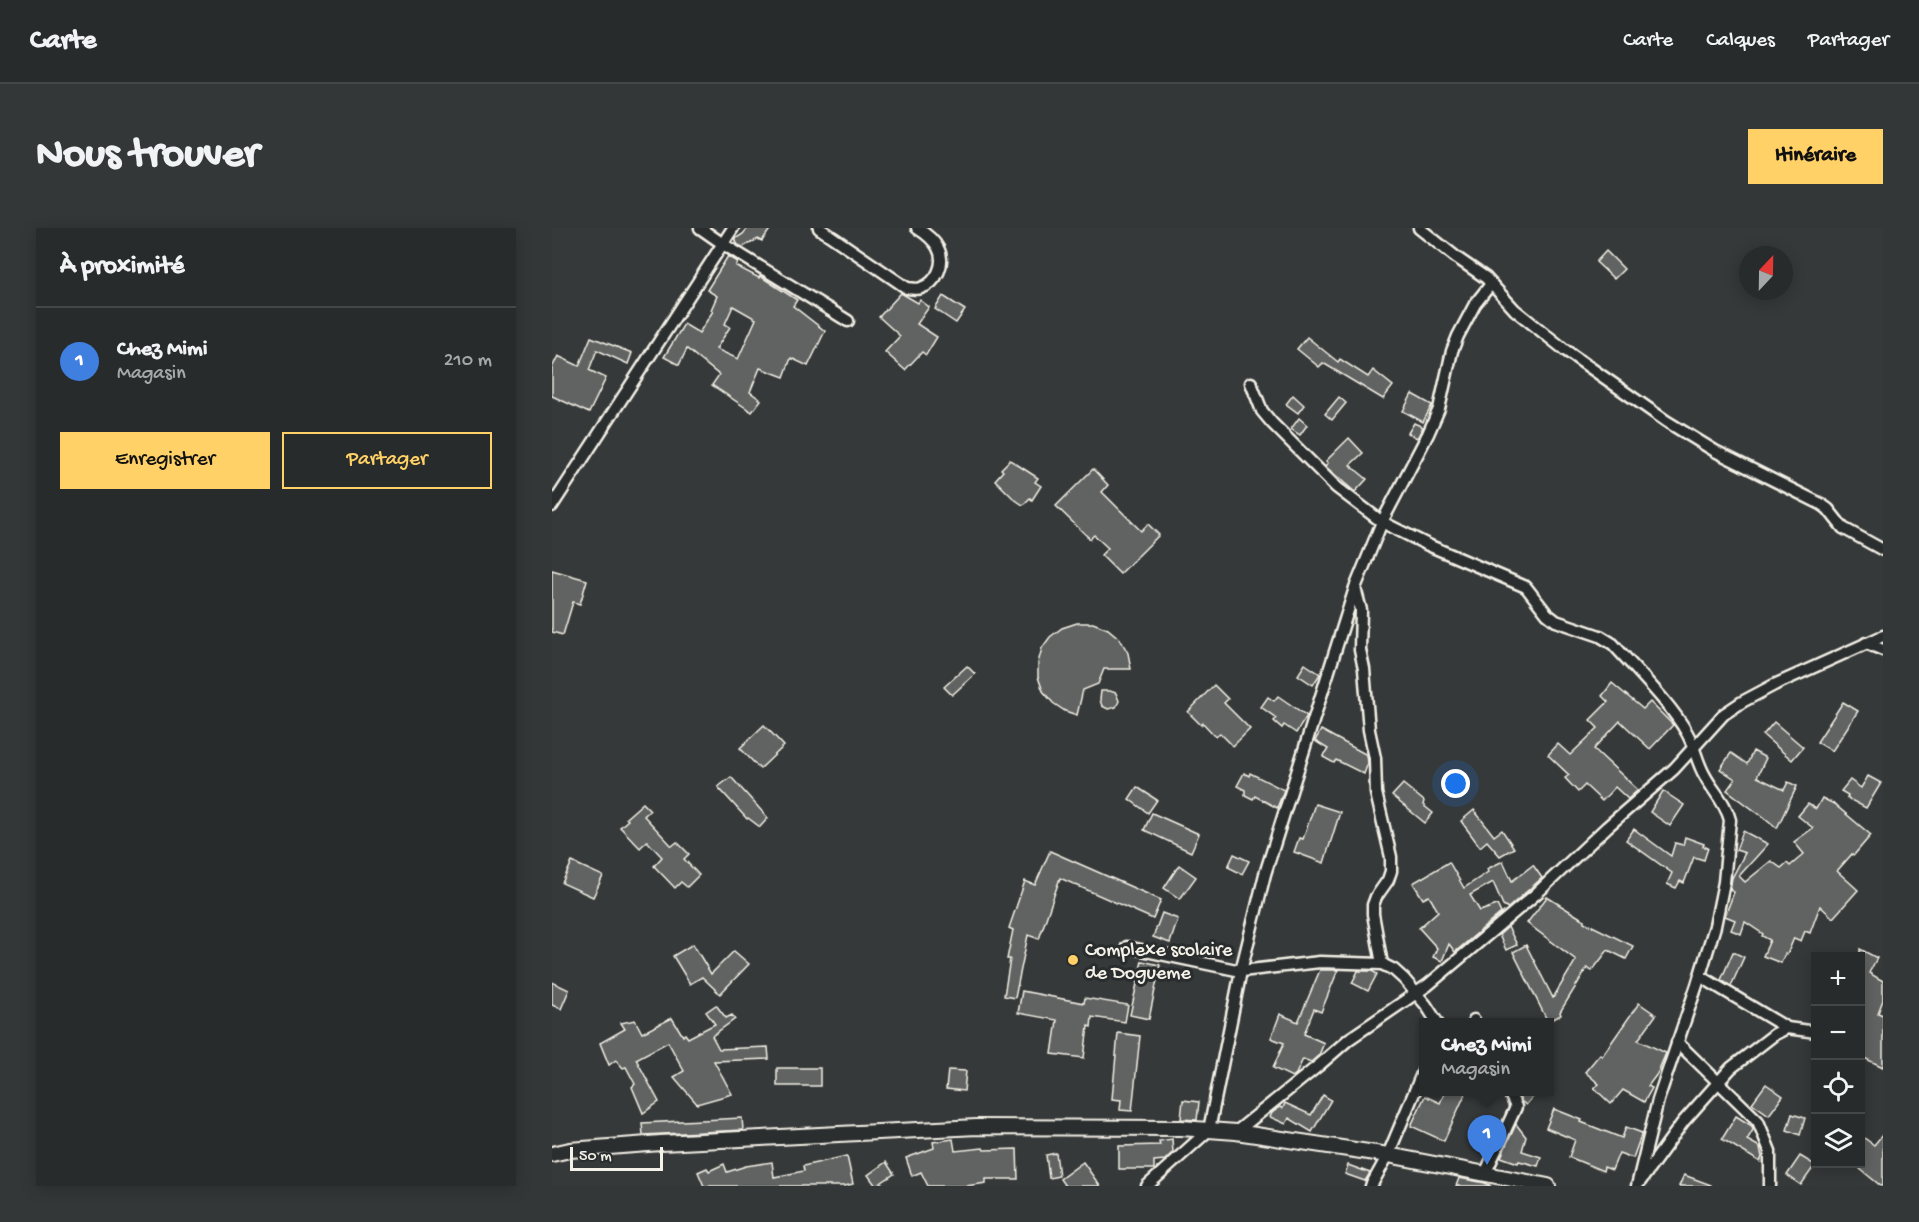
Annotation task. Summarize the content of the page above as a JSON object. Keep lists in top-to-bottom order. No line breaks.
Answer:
{"places":["Complexe scolaire de Dogueme"],"scale_bar":"50 m","north":"top","page":{"header":"Carte","nav":["Carte","Calques","Partager"],"buttons":["Itinéraire",["Enregistrer","Partager"]],"title":"Nous trouver","heading":"À proximité","list":[{"mark":"1","name":"Chez Mimi","note":"Magasin","value":"210 m"}],"map_buttons":["+","−"],"popup":["Chez Mimi","Magasin"],"pins":"1","scale":"50 m"}}
